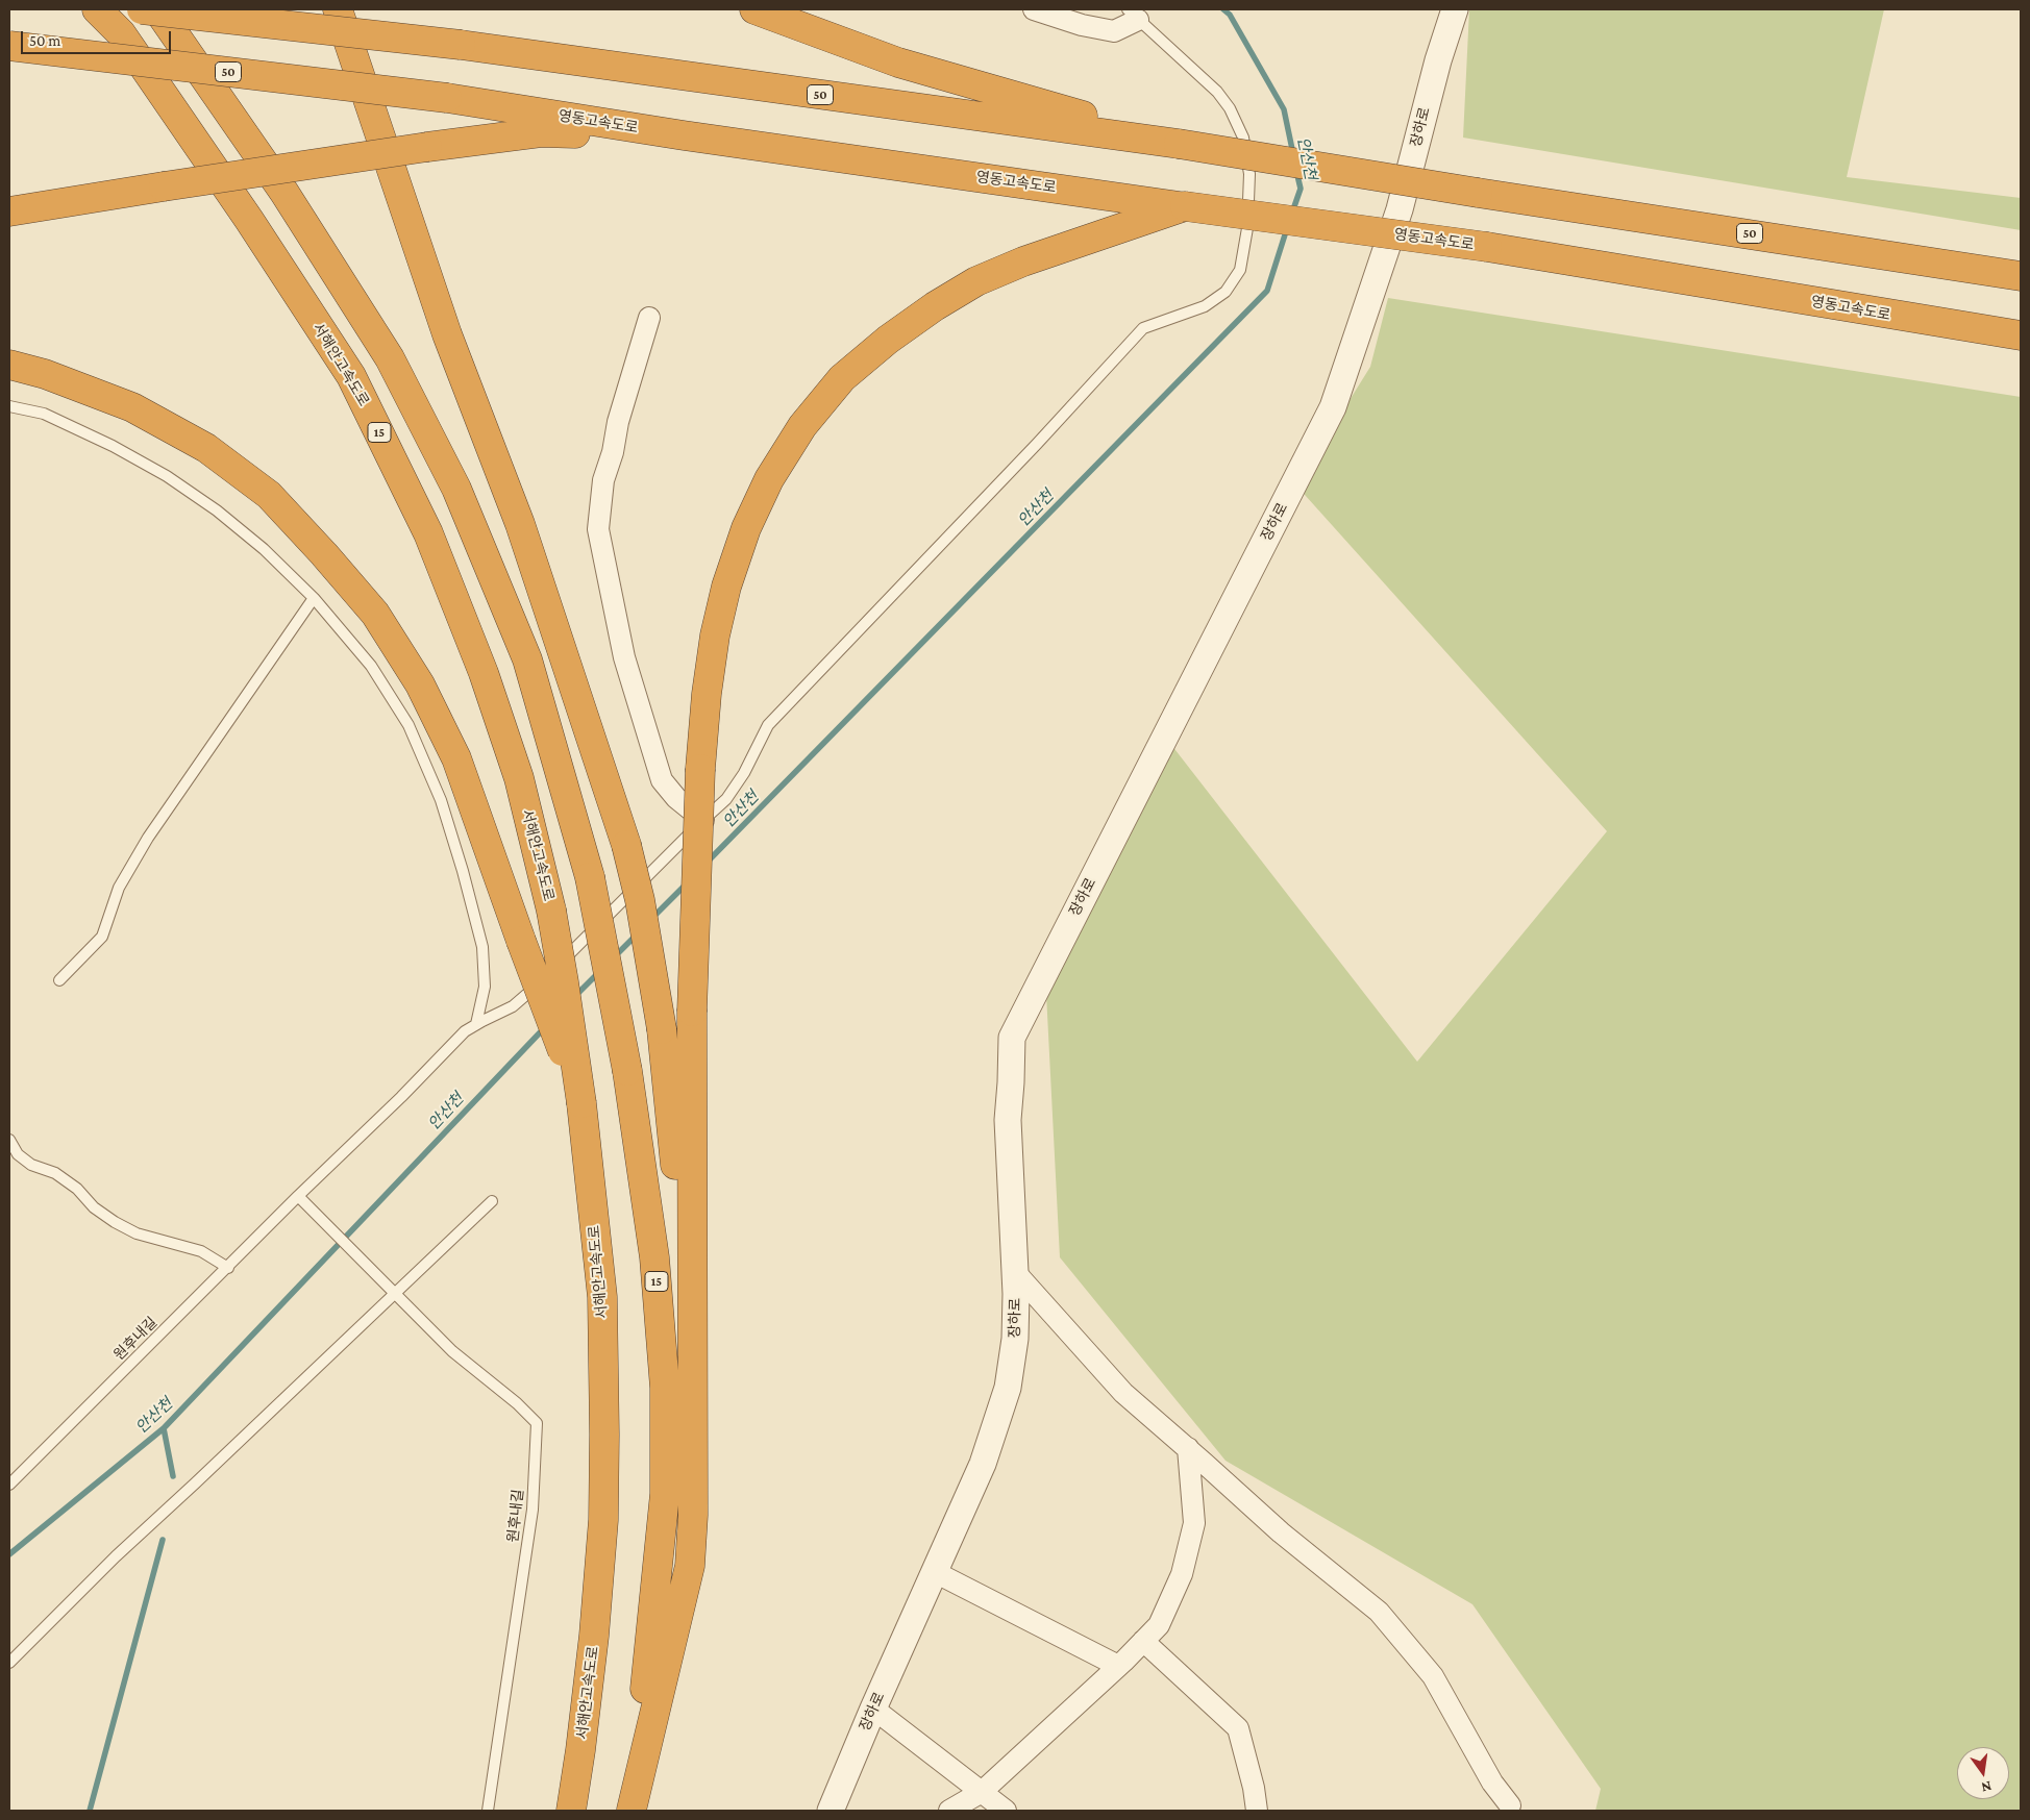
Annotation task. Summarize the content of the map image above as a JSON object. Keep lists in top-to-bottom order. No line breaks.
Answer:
{"streets":{"highway":["50","영동고속도로","서해안고속도로","15"],"street":["장하로"],"lane":["원후내길"]},"water":["안산천"],"scale_bar":"50 m","north":"bottom"}
